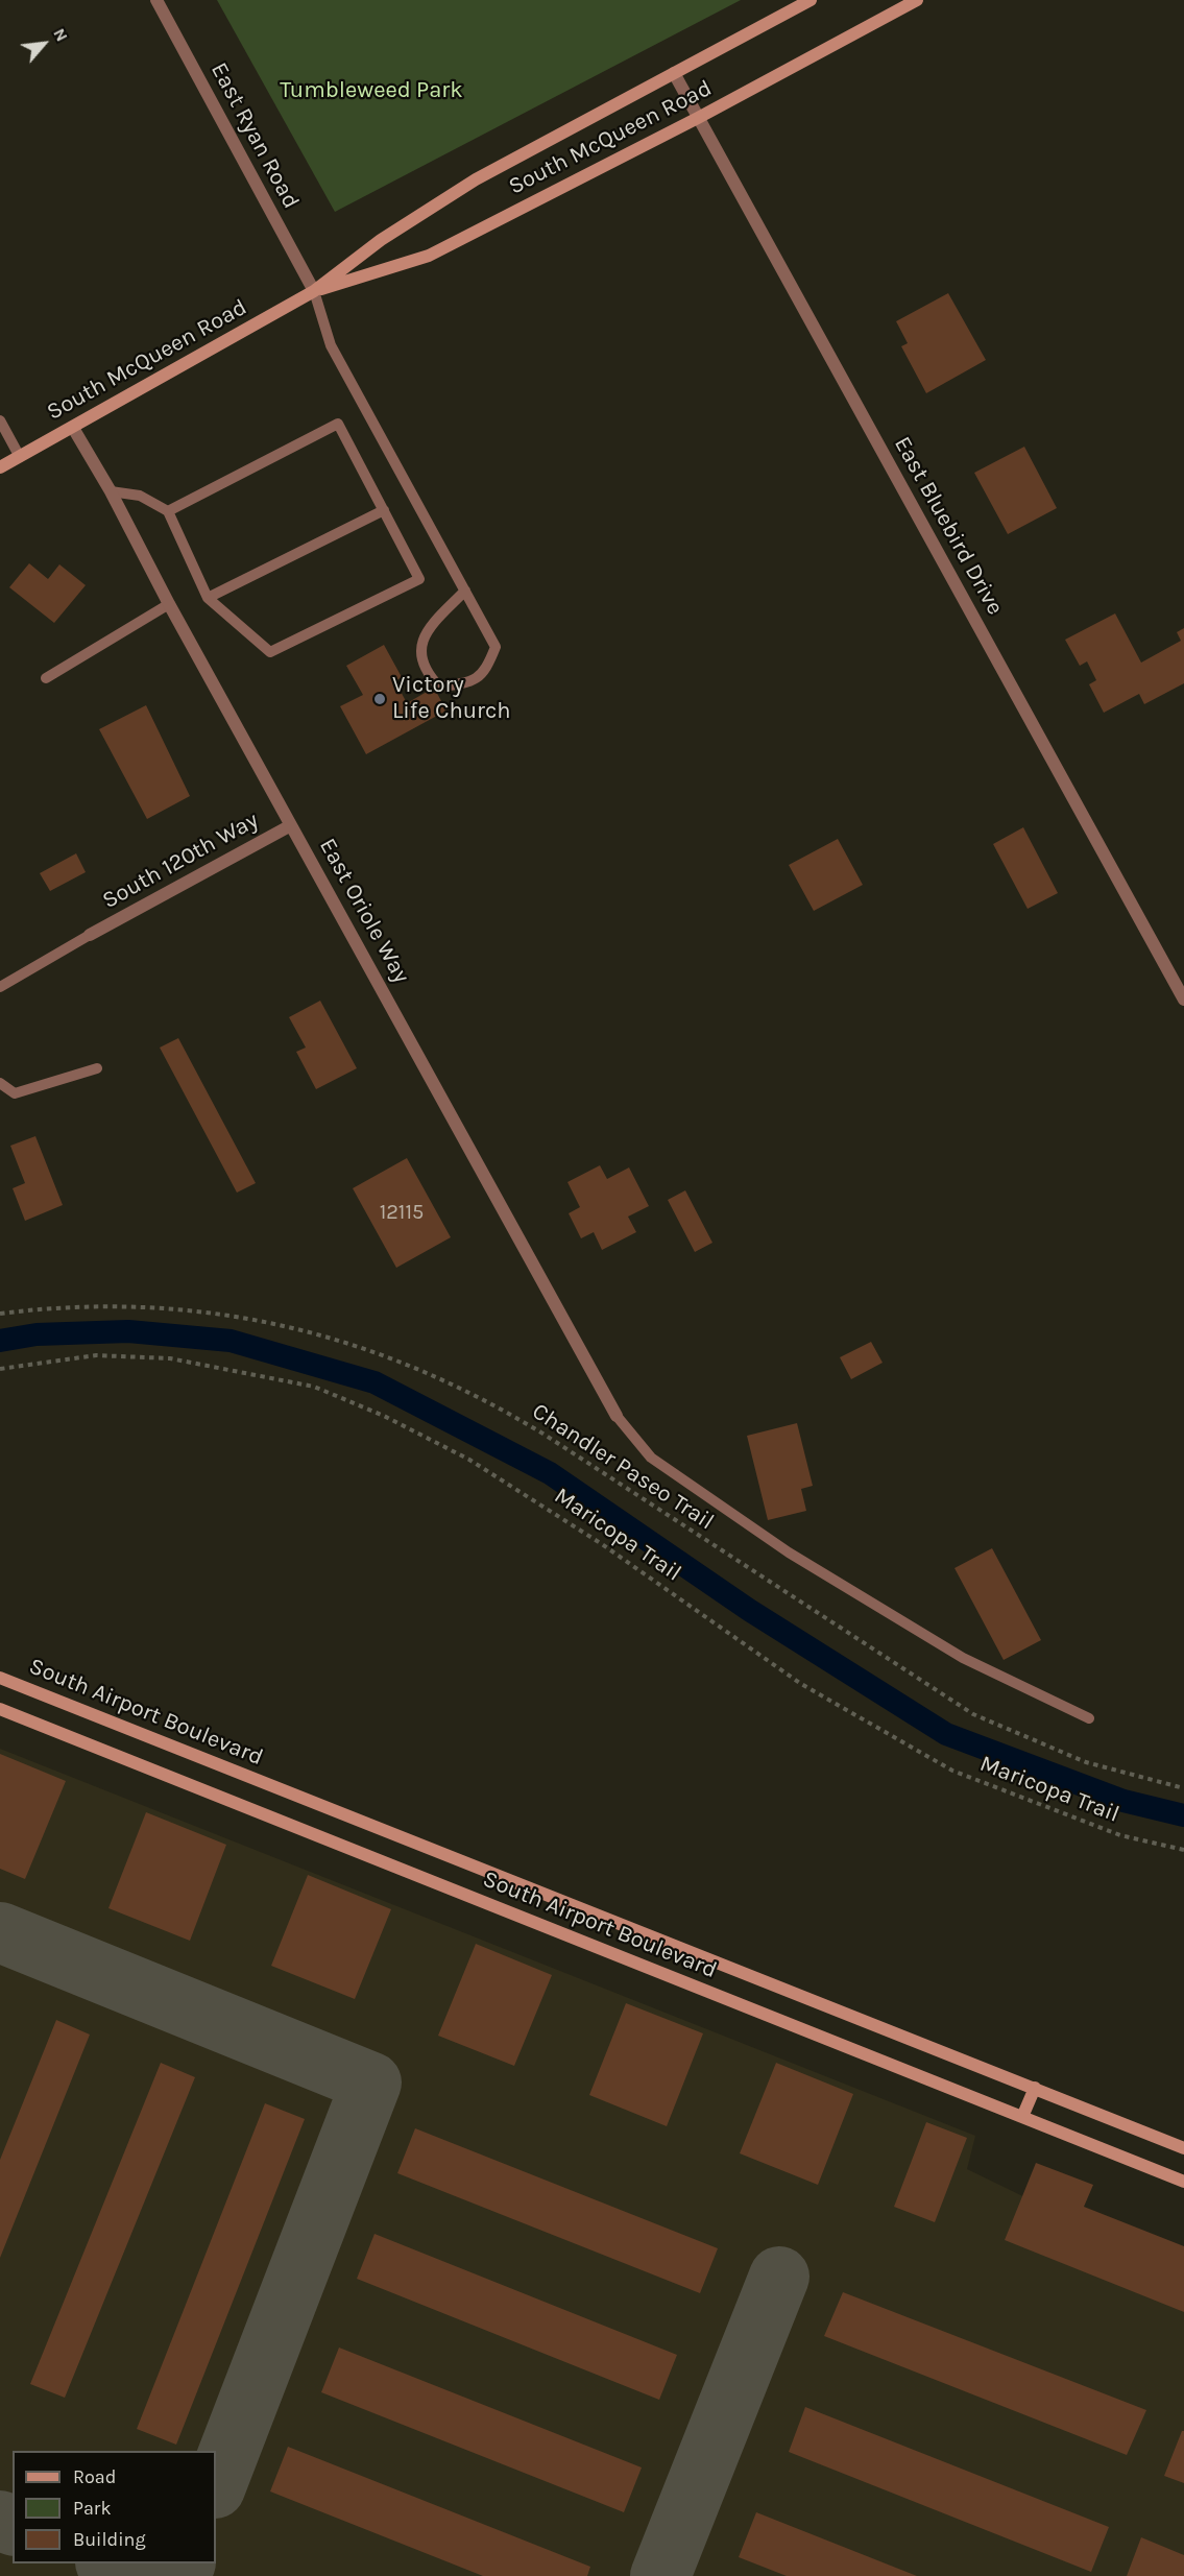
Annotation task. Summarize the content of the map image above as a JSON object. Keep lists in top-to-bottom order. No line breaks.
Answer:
{"streets":{"street":["East Ryan Road","South McQueen Road","East Bluebird Drive","South 120th Way","East Oriole Way","South Airport Boulevard"],"path":["Chandler Paseo Trail","Maricopa Trail"]},"crossings":[["East Ryan Road","South McQueen Road"],["South McQueen Road","East Bluebird Drive"],["South McQueen Road","East Oriole Way"],["South 120th Way","East Oriole Way"]],"parks":["Tumbleweed Park"],"places":["Victory Life Church"],"house_numbers":["12115"],"legend":["Road","Park","Building"],"north":"top right"}
